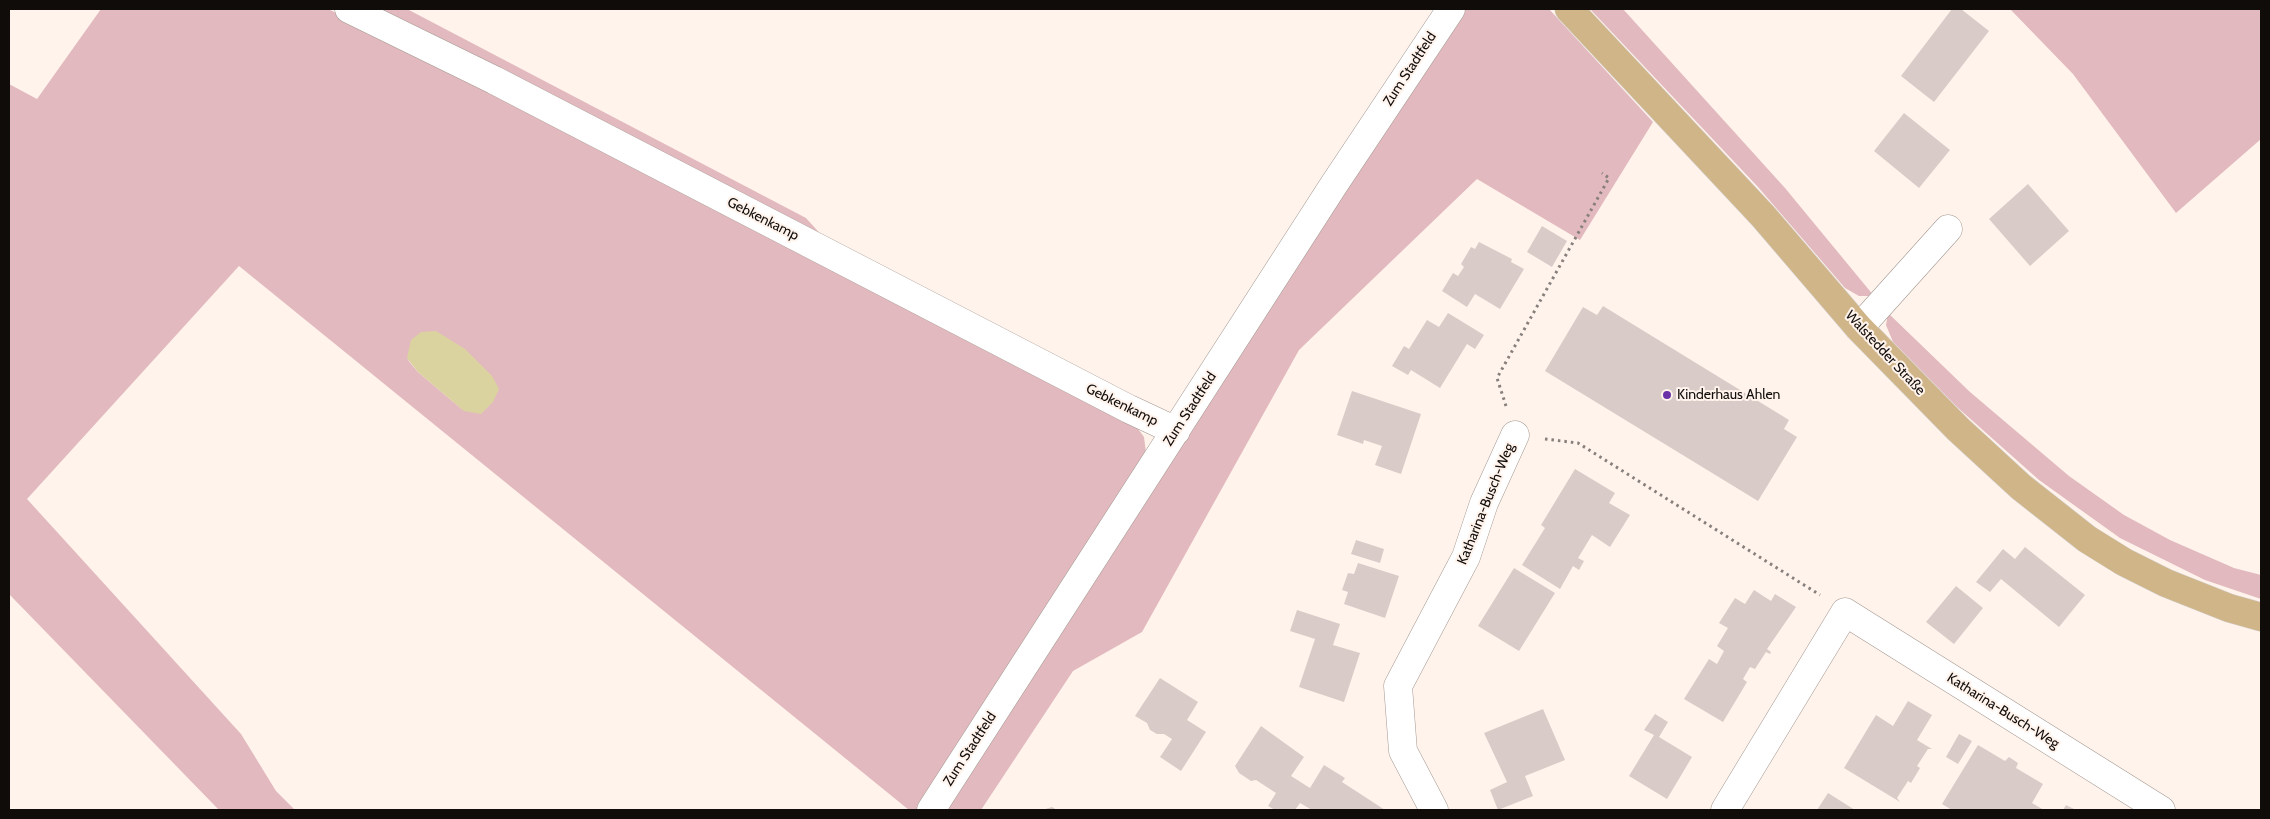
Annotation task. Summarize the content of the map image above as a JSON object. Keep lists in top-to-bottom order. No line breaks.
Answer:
{"streets":{"main road":["Walstedder Straße"],"street":["Zum Stadtfeld","Gebkenkamp","Katharina-Busch-Weg"]},"crossings":[["Zum Stadtfeld","Gebkenkamp"]],"places":["Kinderhaus Ahlen"]}
